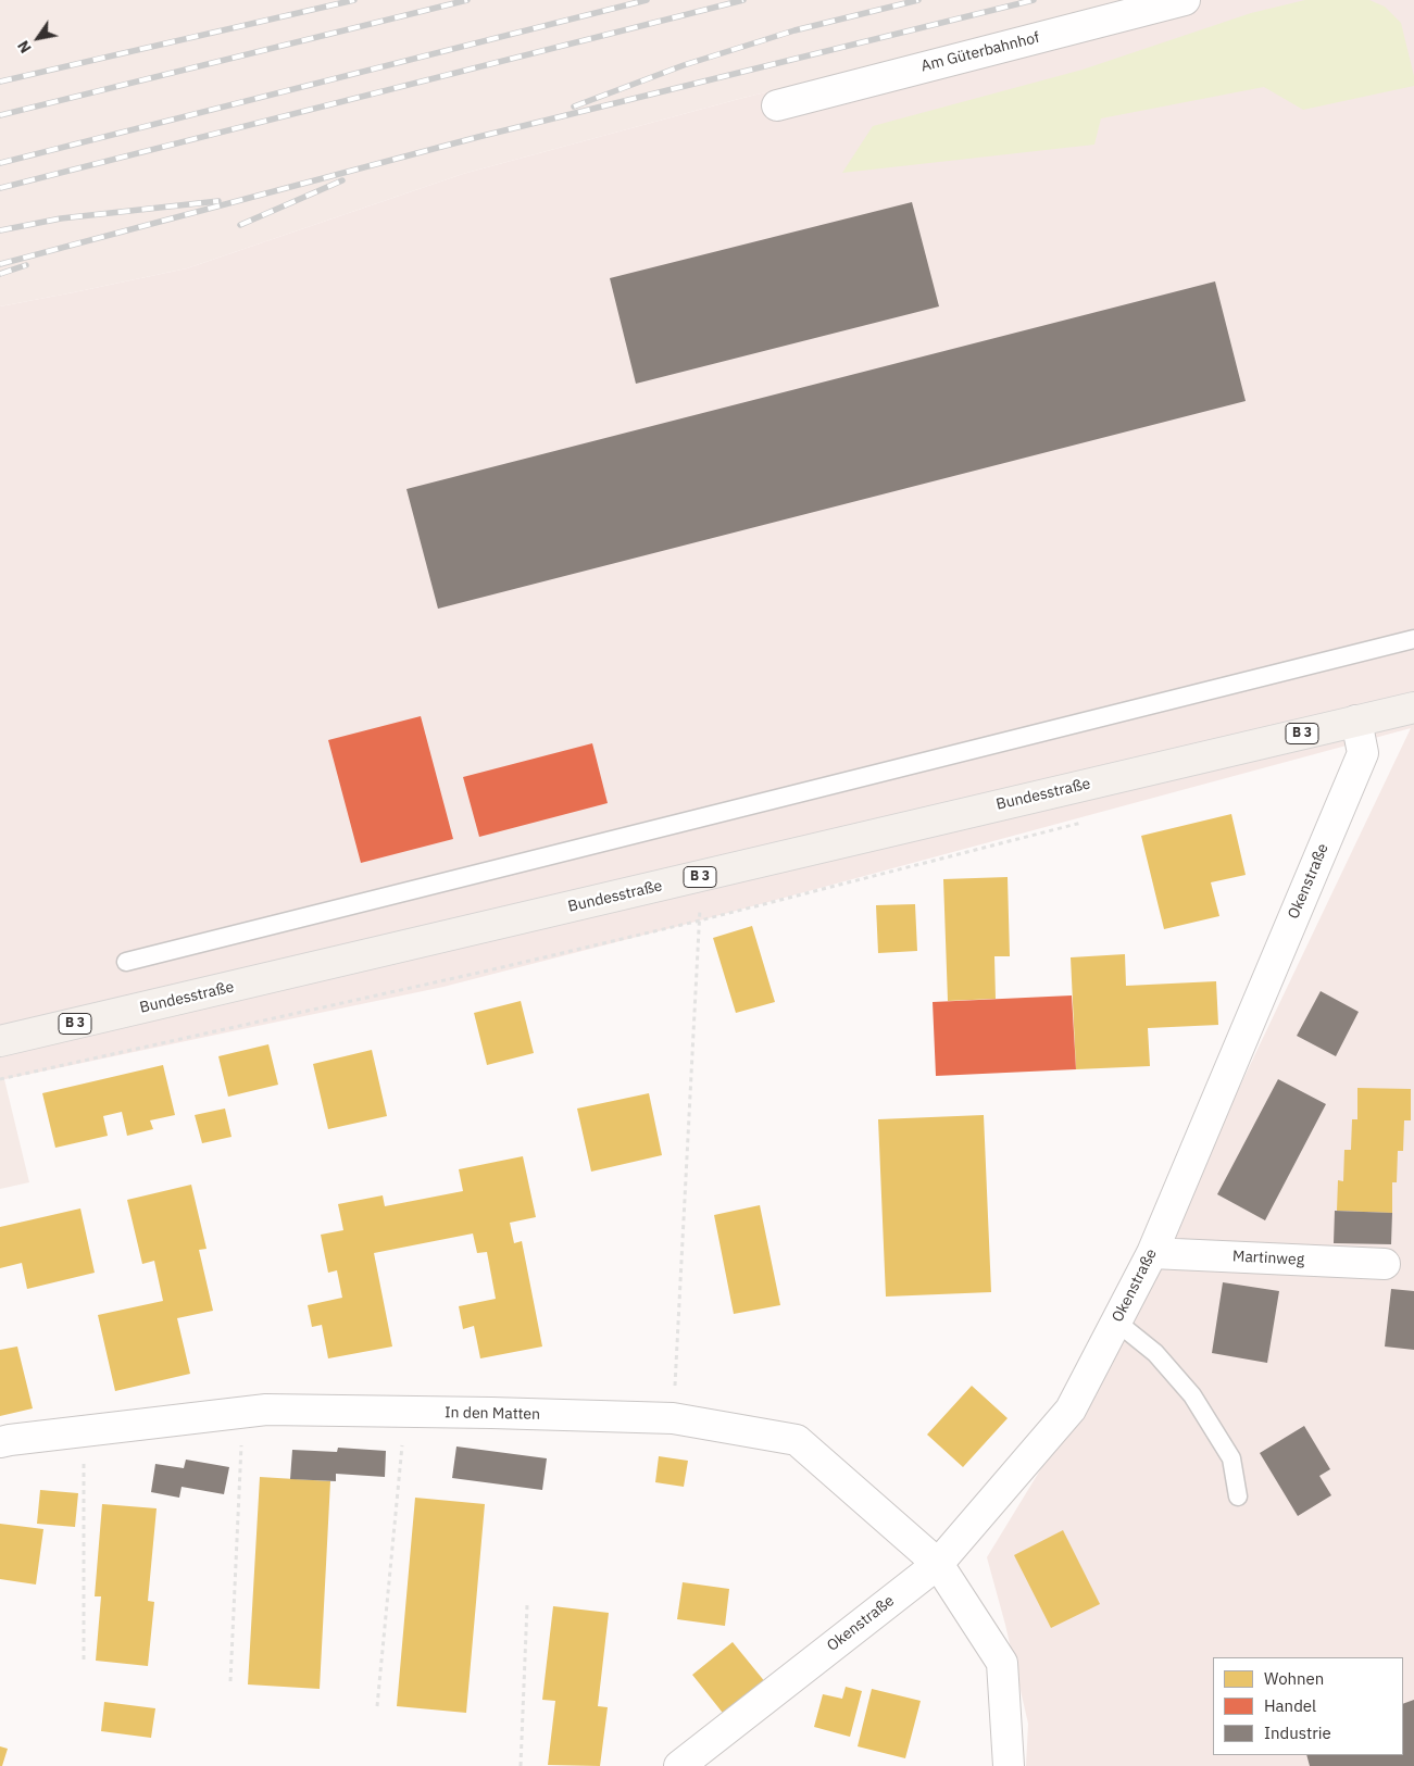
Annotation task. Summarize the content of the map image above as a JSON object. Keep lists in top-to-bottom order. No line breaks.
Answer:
{"streets":{"main road":["B 3","Bundesstraße"],"street":["Am Güterbahnhof","Okenstraße","Martinweg","In den Matten"]},"crossings":[["B 3","Bundesstraße"],["B 3","Okenstraße"],["Bundesstraße","Okenstraße"],["Okenstraße","Martinweg"],["Okenstraße","In den Matten"]],"legend":["Wohnen","Handel","Industrie"],"north":"bottom left"}
